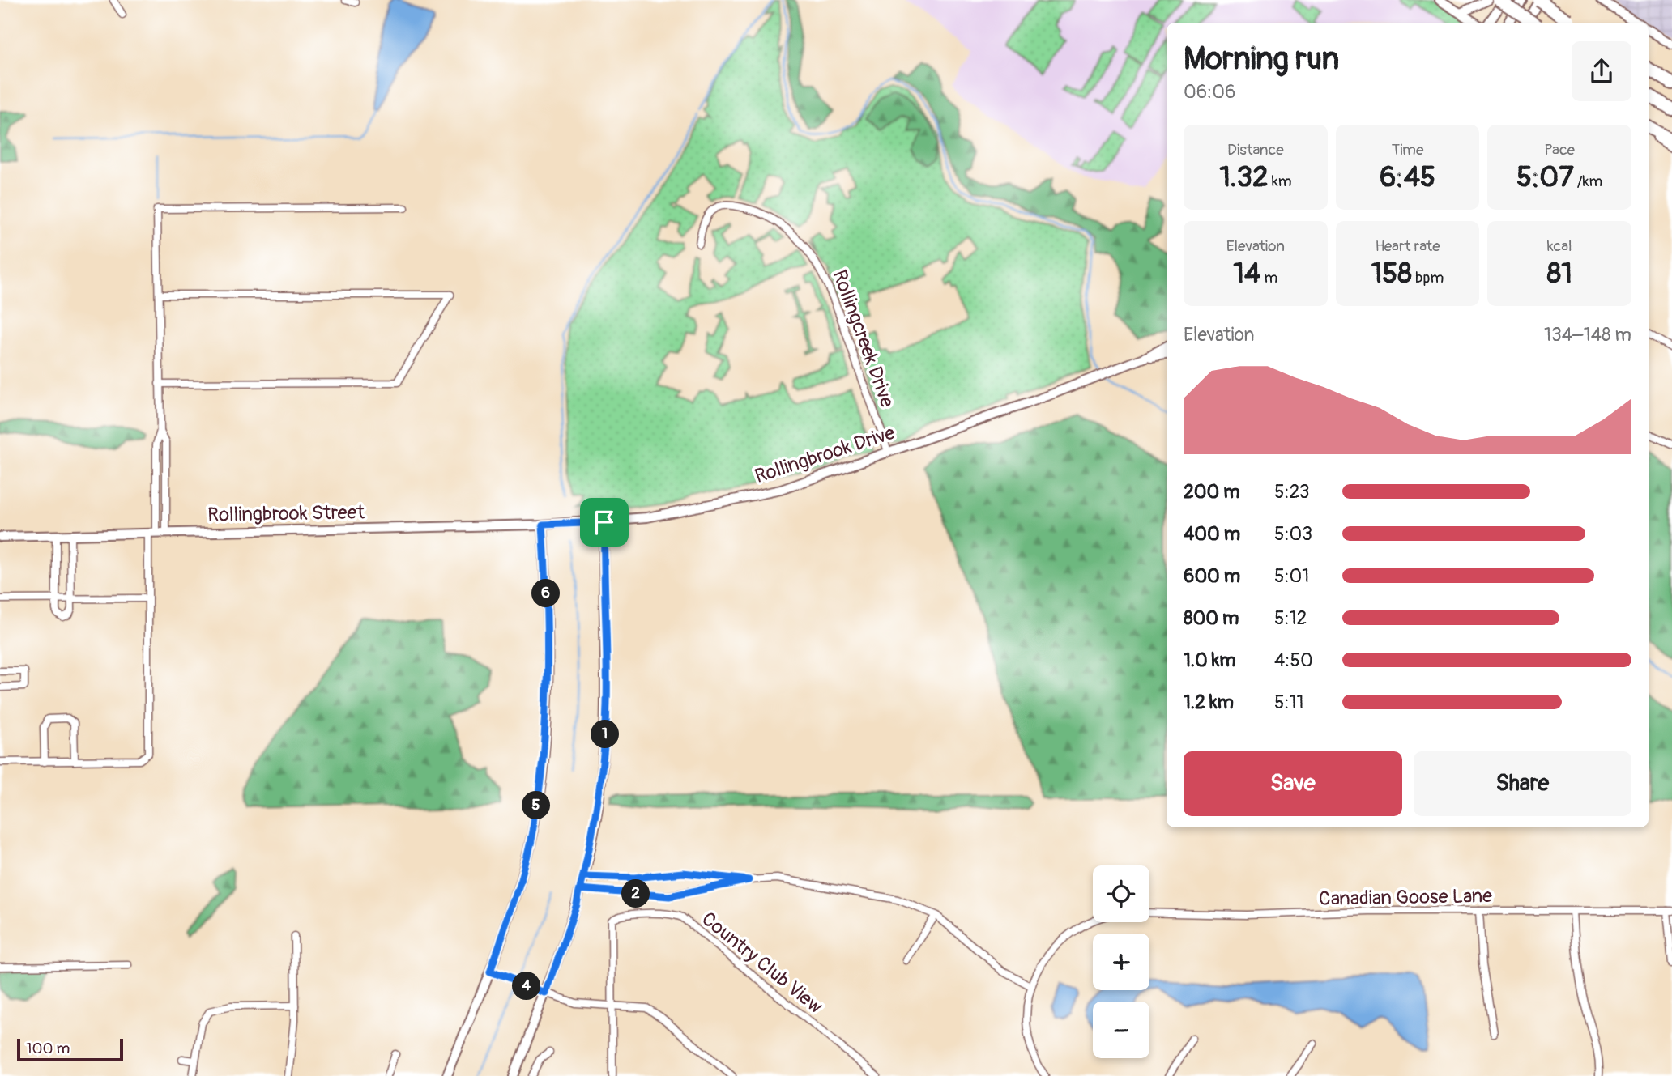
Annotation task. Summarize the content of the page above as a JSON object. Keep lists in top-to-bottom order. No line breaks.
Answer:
{"streets":{"main road":["Rollingbrook Drive","Rollingbrook Street"],"street":["Rollingcreek Drive","Canadian Goose Lane","Country Club View"]},"crossings":[["Rollingcreek Drive","Rollingbrook Drive"],["Rollingbrook Drive","Rollingbrook Street"]],"scale_bar":"100 m","page":{"heading":["Morning run","06:06"],"stats":[["Distance","1.32 km"],["Time","6:45"],["Pace","5:07 /km"],["Elevation","14 m"],["Heart rate","158 bpm"],["kcal","81"]],"chart":["Elevation","134–148 m"],"list":[{"name":"200 m","note":"5:23"},{"name":"400 m","note":"5:03"},{"name":"600 m","note":"5:01"},{"name":"800 m","note":"5:12"},{"name":"1.0 km","note":"4:50"},{"name":"1.2 km","note":"5:11"}],"pins":["6","1","5","2","4"],"buttons":["Save","Share"],"map_buttons":["+","−"],"scale":"100 m"}}
